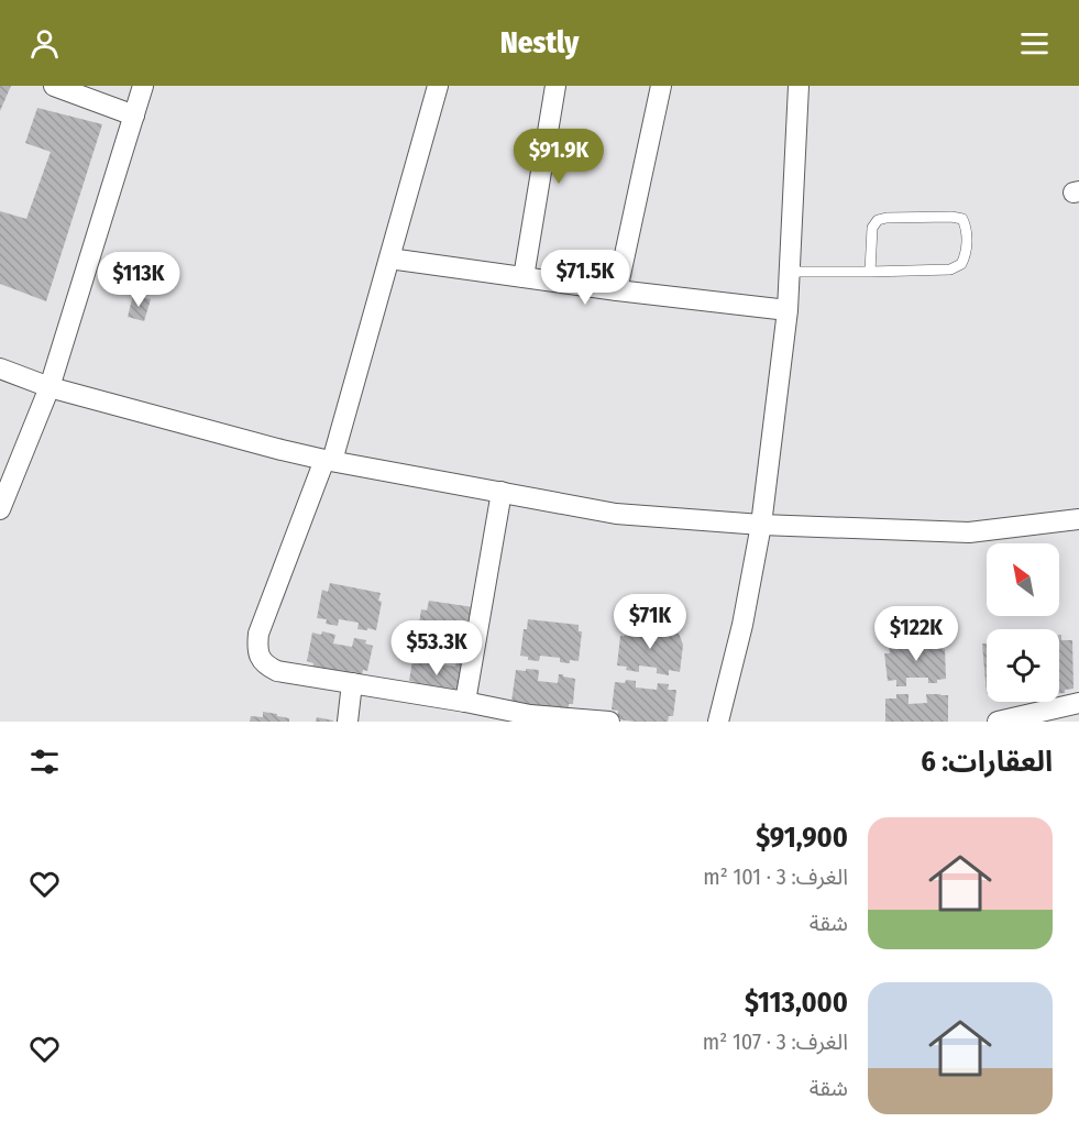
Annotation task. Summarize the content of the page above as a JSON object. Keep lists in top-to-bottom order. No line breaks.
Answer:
{"north":"top left","page":{"header":"Nestly","price":["$91.9K","$71.5K","$113K","$71K","$122K","$53.3K"],"heading":"العقارات: 6","list":[{"name":"$91,900","note":"الغرف: 3 · 101 m² · شقة"},{"name":"$113,000","note":"الغرف: 3 · 107 m² · شقة"}]}}
